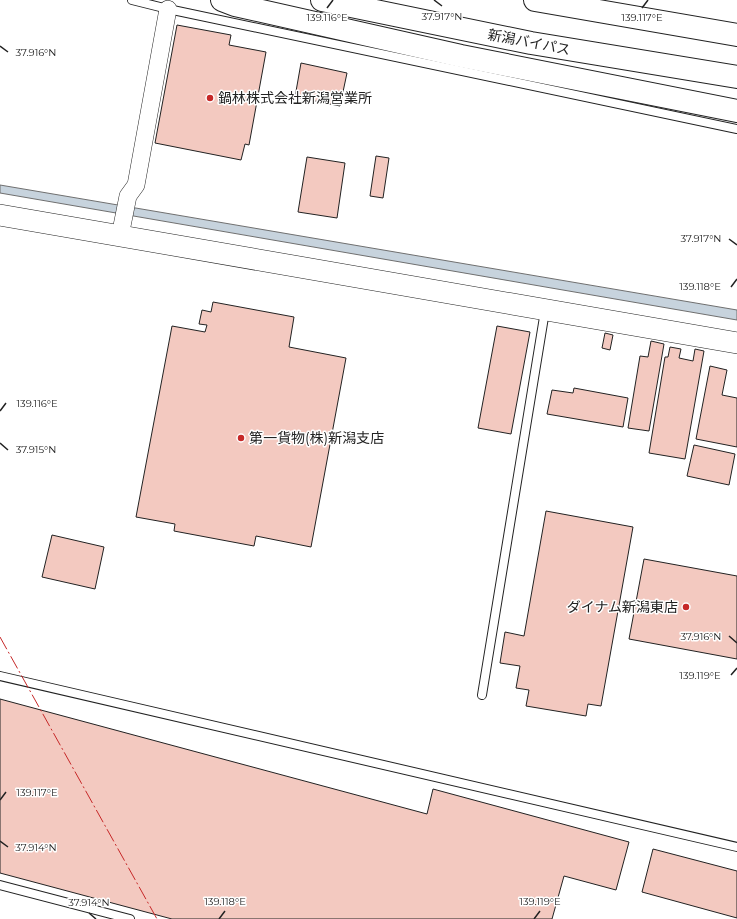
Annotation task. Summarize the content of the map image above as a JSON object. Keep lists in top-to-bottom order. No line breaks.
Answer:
{"streets":{"highway":["新潟バイパス"]},"places":["鍋林株式会社新潟営業所","第一貨物(株)新潟支店","ダイナム新潟東店"],"coordinates":["37.917°N","139.116°E","139.117°E","37.916°N","139.118°E","37.915°N","139.119°E","37.914°N"]}
